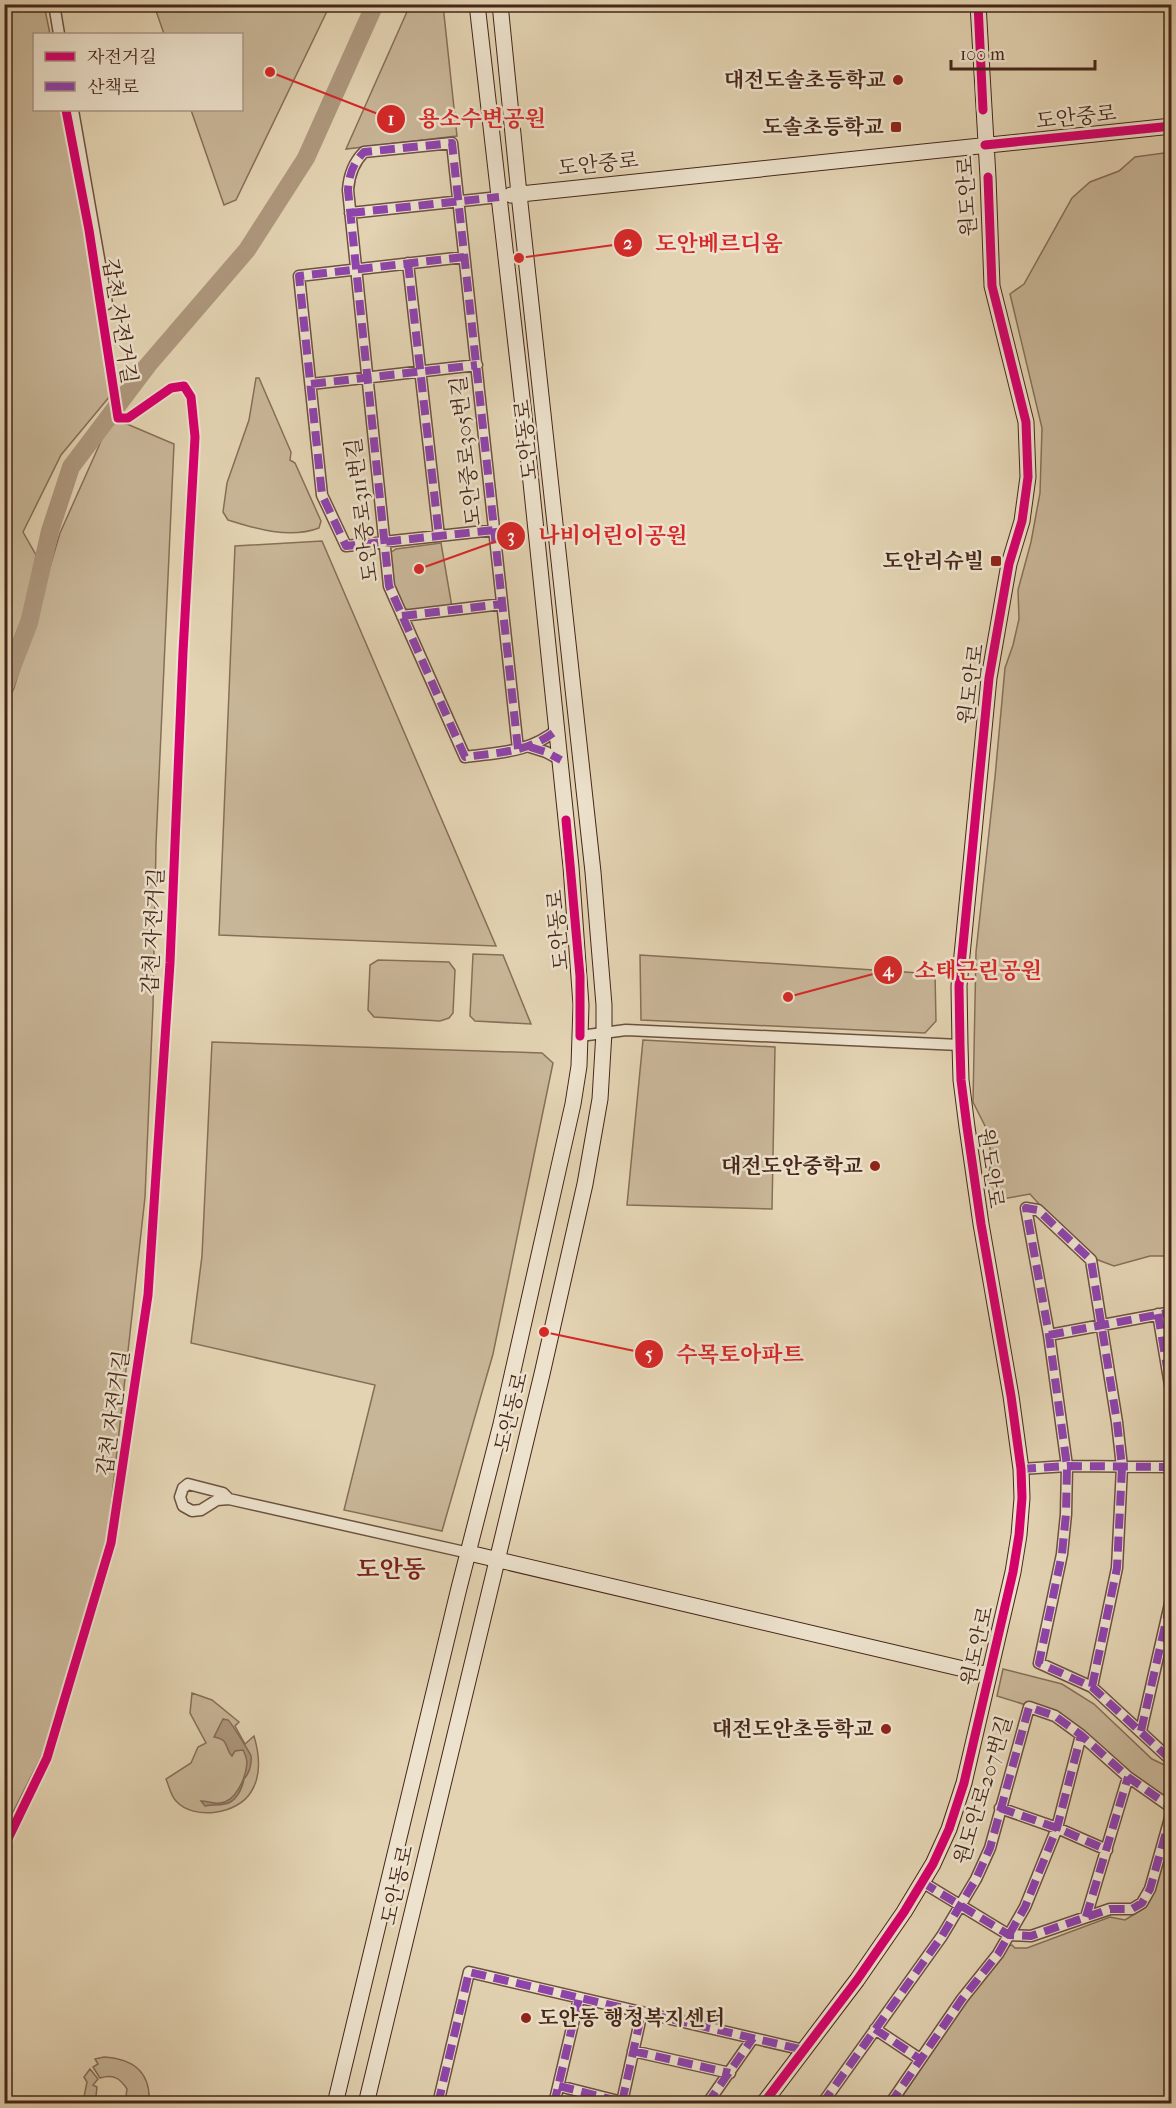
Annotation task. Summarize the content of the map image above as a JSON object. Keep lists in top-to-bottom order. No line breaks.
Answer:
{"streets":{"main road":["도안중로","원도안로","도안동로"],"street":["도안중로305번길","도안중로311번길","원도안로207번길"],"cycle path":["갑천 자전거길"]},"crossings":[["도안중로","원도안로"],["도안중로","도안동로"],["도안중로","도안중로305번길"],["도안중로","도안중로311번길"],["도안중로305번길","도안중로311번길"]],"districts":["도안동"],"places":{"other":["용소수변공원","대전도솔초등학교","도안베르디움","나비어린이공원","소태근린공원","대전도안중학교","수목토아파트","대전도안초등학교","도안동 행정복지센터"],"transit":["도솔초등학교","도안리슈빌"]},"legend":["자전거길","산책로"],"scale_bar":"100 m"}
